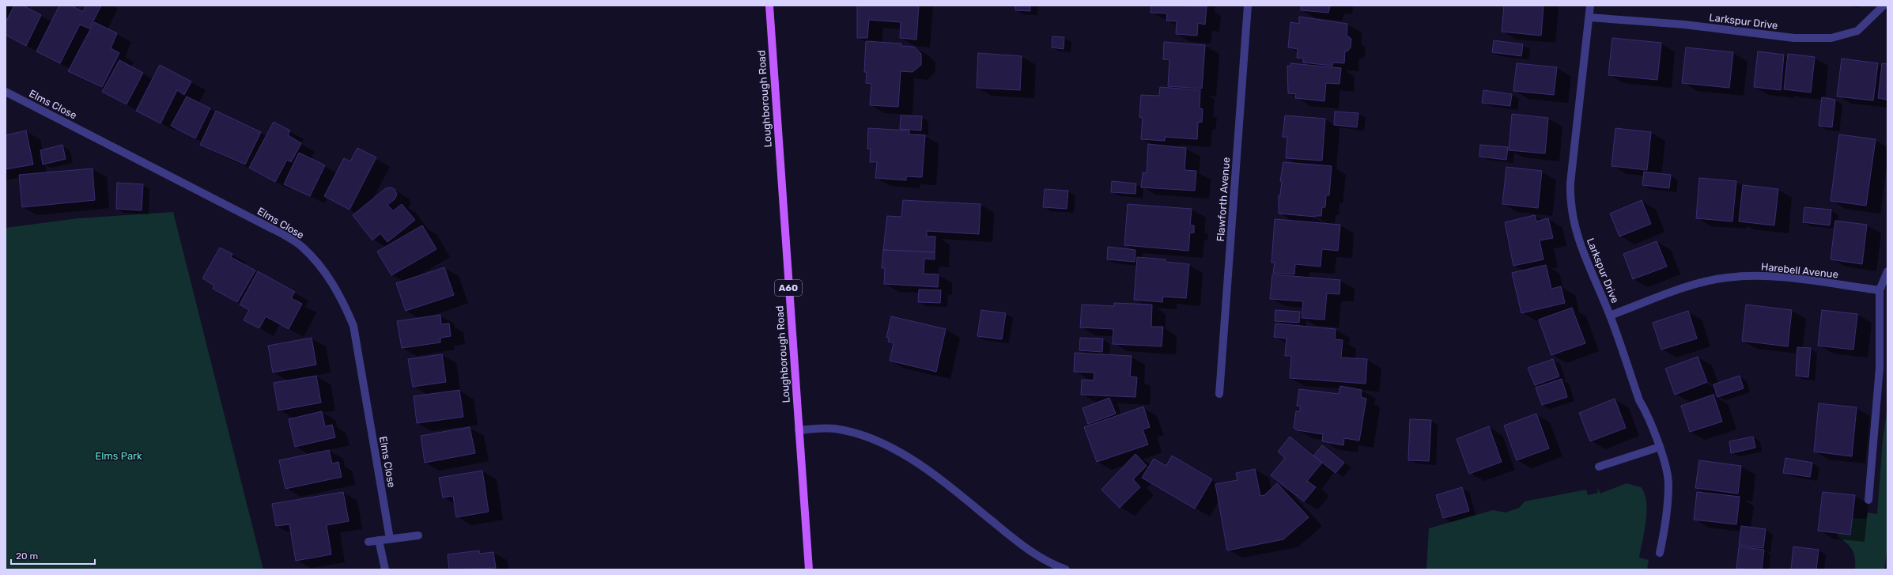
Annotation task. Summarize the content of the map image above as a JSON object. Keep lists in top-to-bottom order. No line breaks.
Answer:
{"streets":{"main road":["Loughborough Road","A60"],"street":["Larkspur Drive","Elms Close","Flawforth Avenue","Harebell Avenue"]},"crossings":[["Larkspur Drive","Harebell Avenue"]],"parks":["Elms Park"],"scale_bar":"20 m"}
